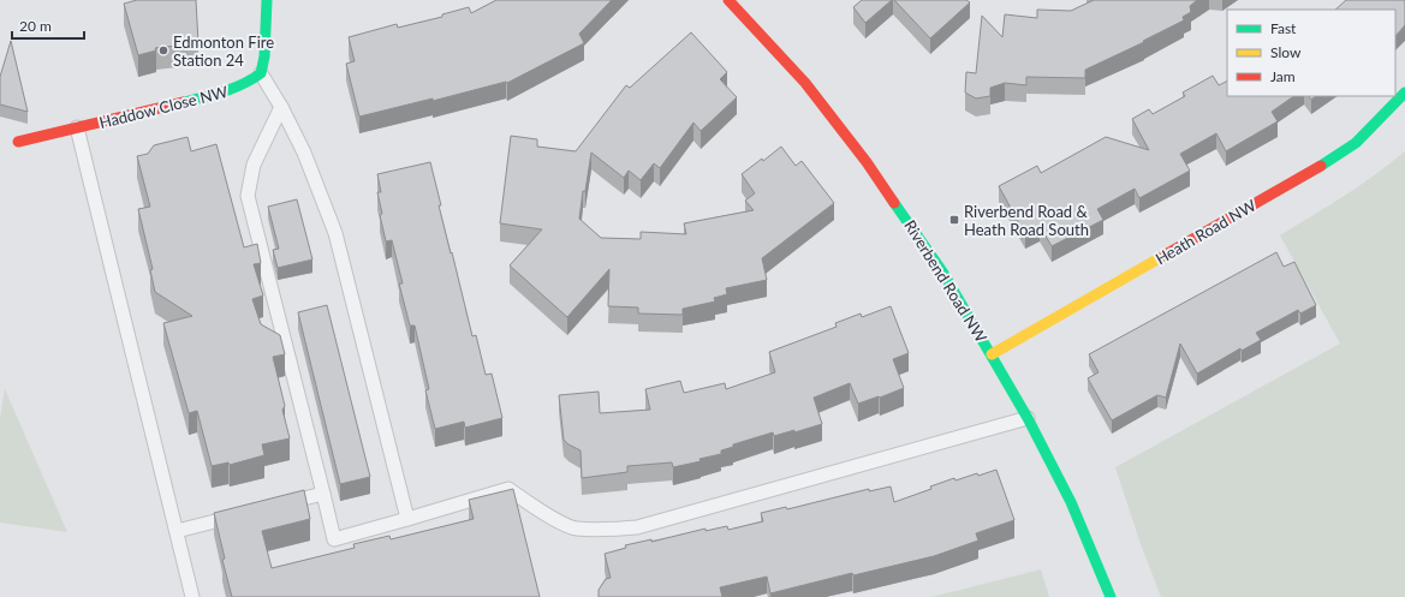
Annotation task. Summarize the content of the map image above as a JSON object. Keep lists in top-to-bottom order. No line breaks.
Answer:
{"streets":{"street":["Haddow Close NW","Heath Road NW","Riverbend Road NW"]},"crossings":[["Heath Road NW","Riverbend Road NW"]],"places":{"other":["Edmonton Fire Station 24"],"transit":["Riverbend Road & Heath Road South"]},"legend":["Fast","Slow","Jam"],"scale_bar":"20 m"}
